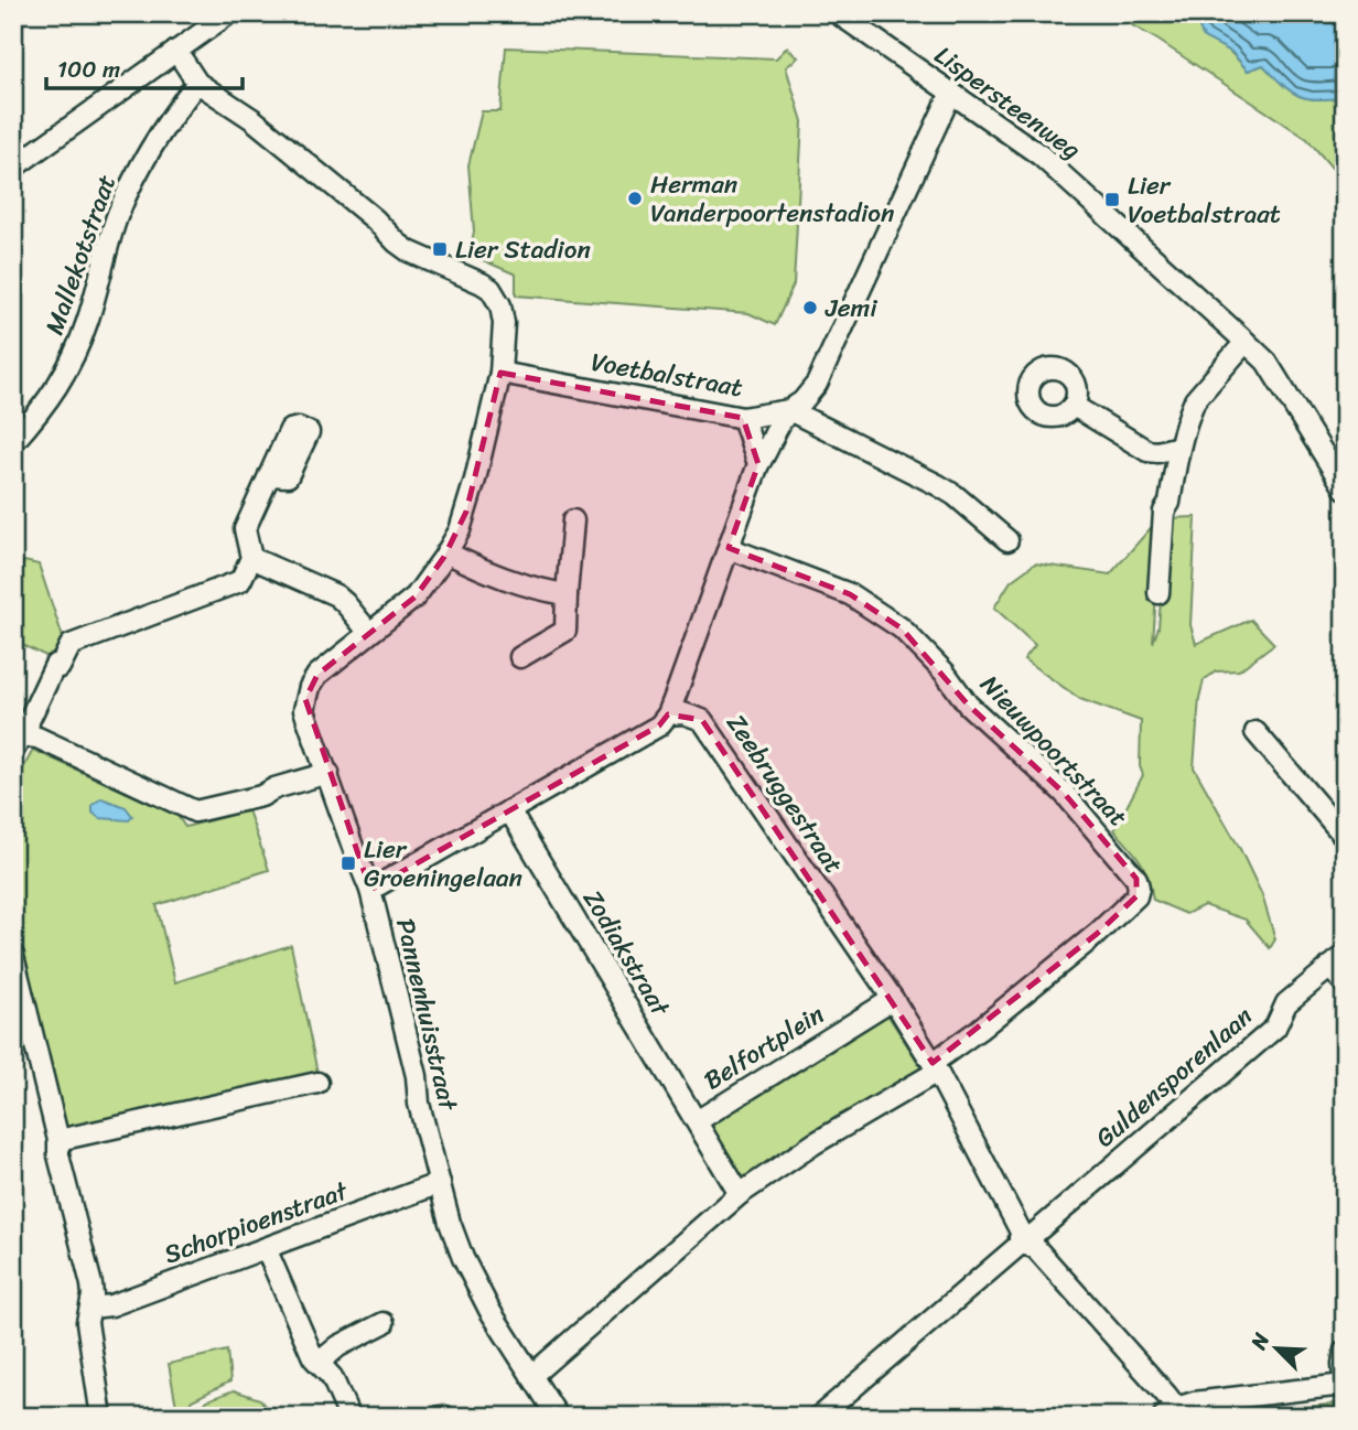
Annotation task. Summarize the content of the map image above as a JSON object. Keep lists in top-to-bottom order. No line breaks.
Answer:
{"streets":{"street":["Lispersteenweg","Mallekotstraat","Voetbalstraat","Nieuwpoortstraat","Zeebruggestraat","Zodiakstraat","Pannenhuisstraat","Belfortplein","Guldensporenlaan","Schorpioenstraat"]},"crossings":[["Mallekotstraat","Pannenhuisstraat"],["Voetbalstraat","Pannenhuisstraat"],["Nieuwpoortstraat","Zeebruggestraat"],["Zeebruggestraat","Belfortplein"],["Zeebruggestraat","Guldensporenlaan"],["Zodiakstraat","Belfortplein"],["Pannenhuisstraat","Schorpioenstraat"]],"places":{"other":["Herman Vanderpoortenstadion","Jemi"],"transit":["Lier Voetbalstraat","Lier Stadion","Lier Groeningelaan"]},"scale_bar":"100 m","north":"top left"}
